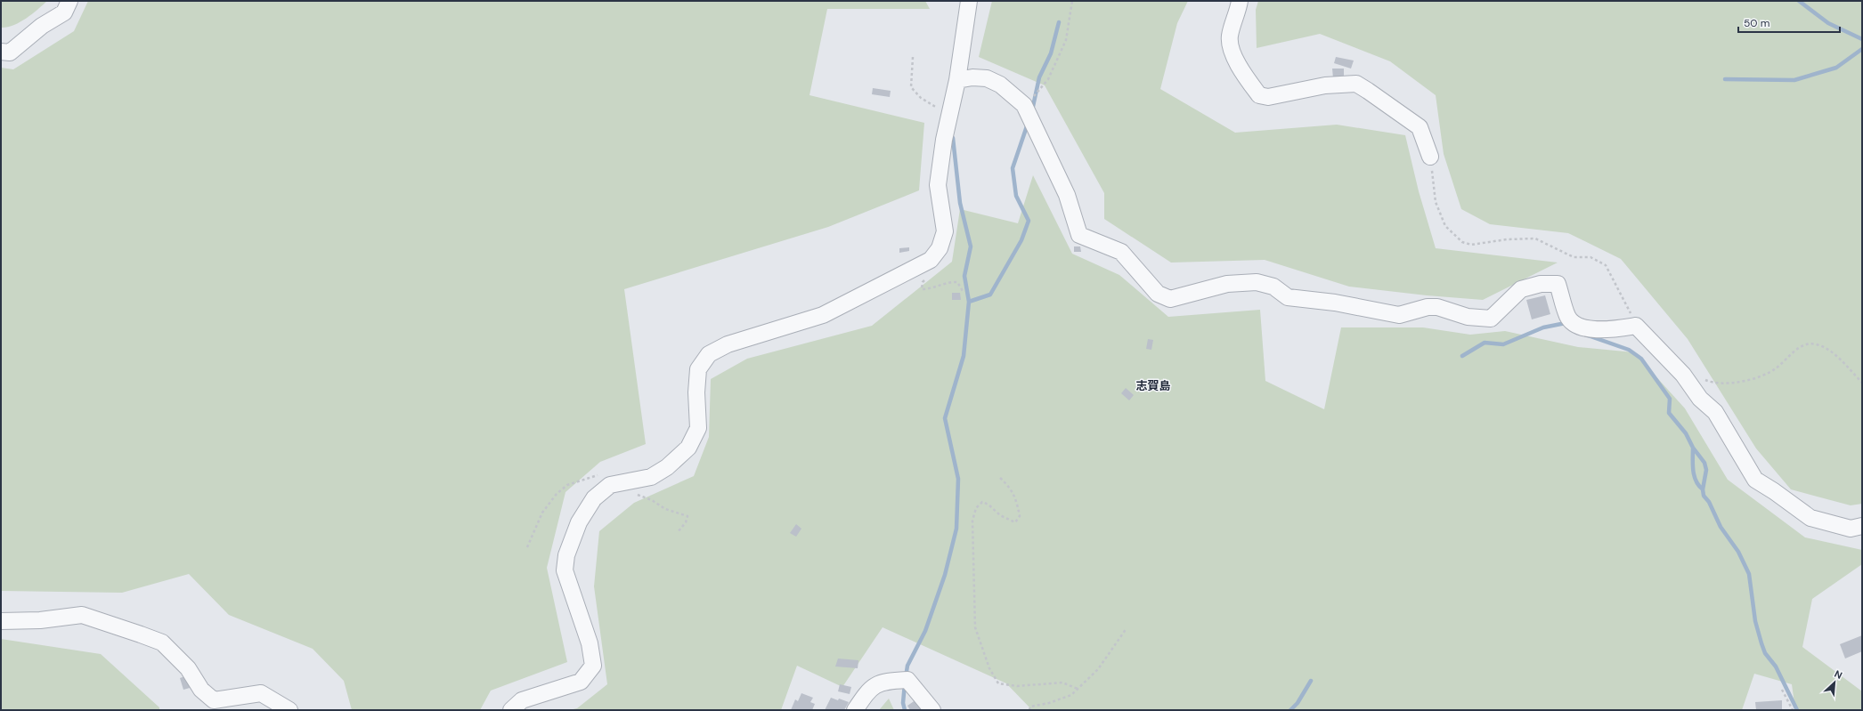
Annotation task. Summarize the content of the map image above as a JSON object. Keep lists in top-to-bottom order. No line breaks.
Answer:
{"districts":["志賀島"],"scale_bar":"50 m","north":"top right"}
